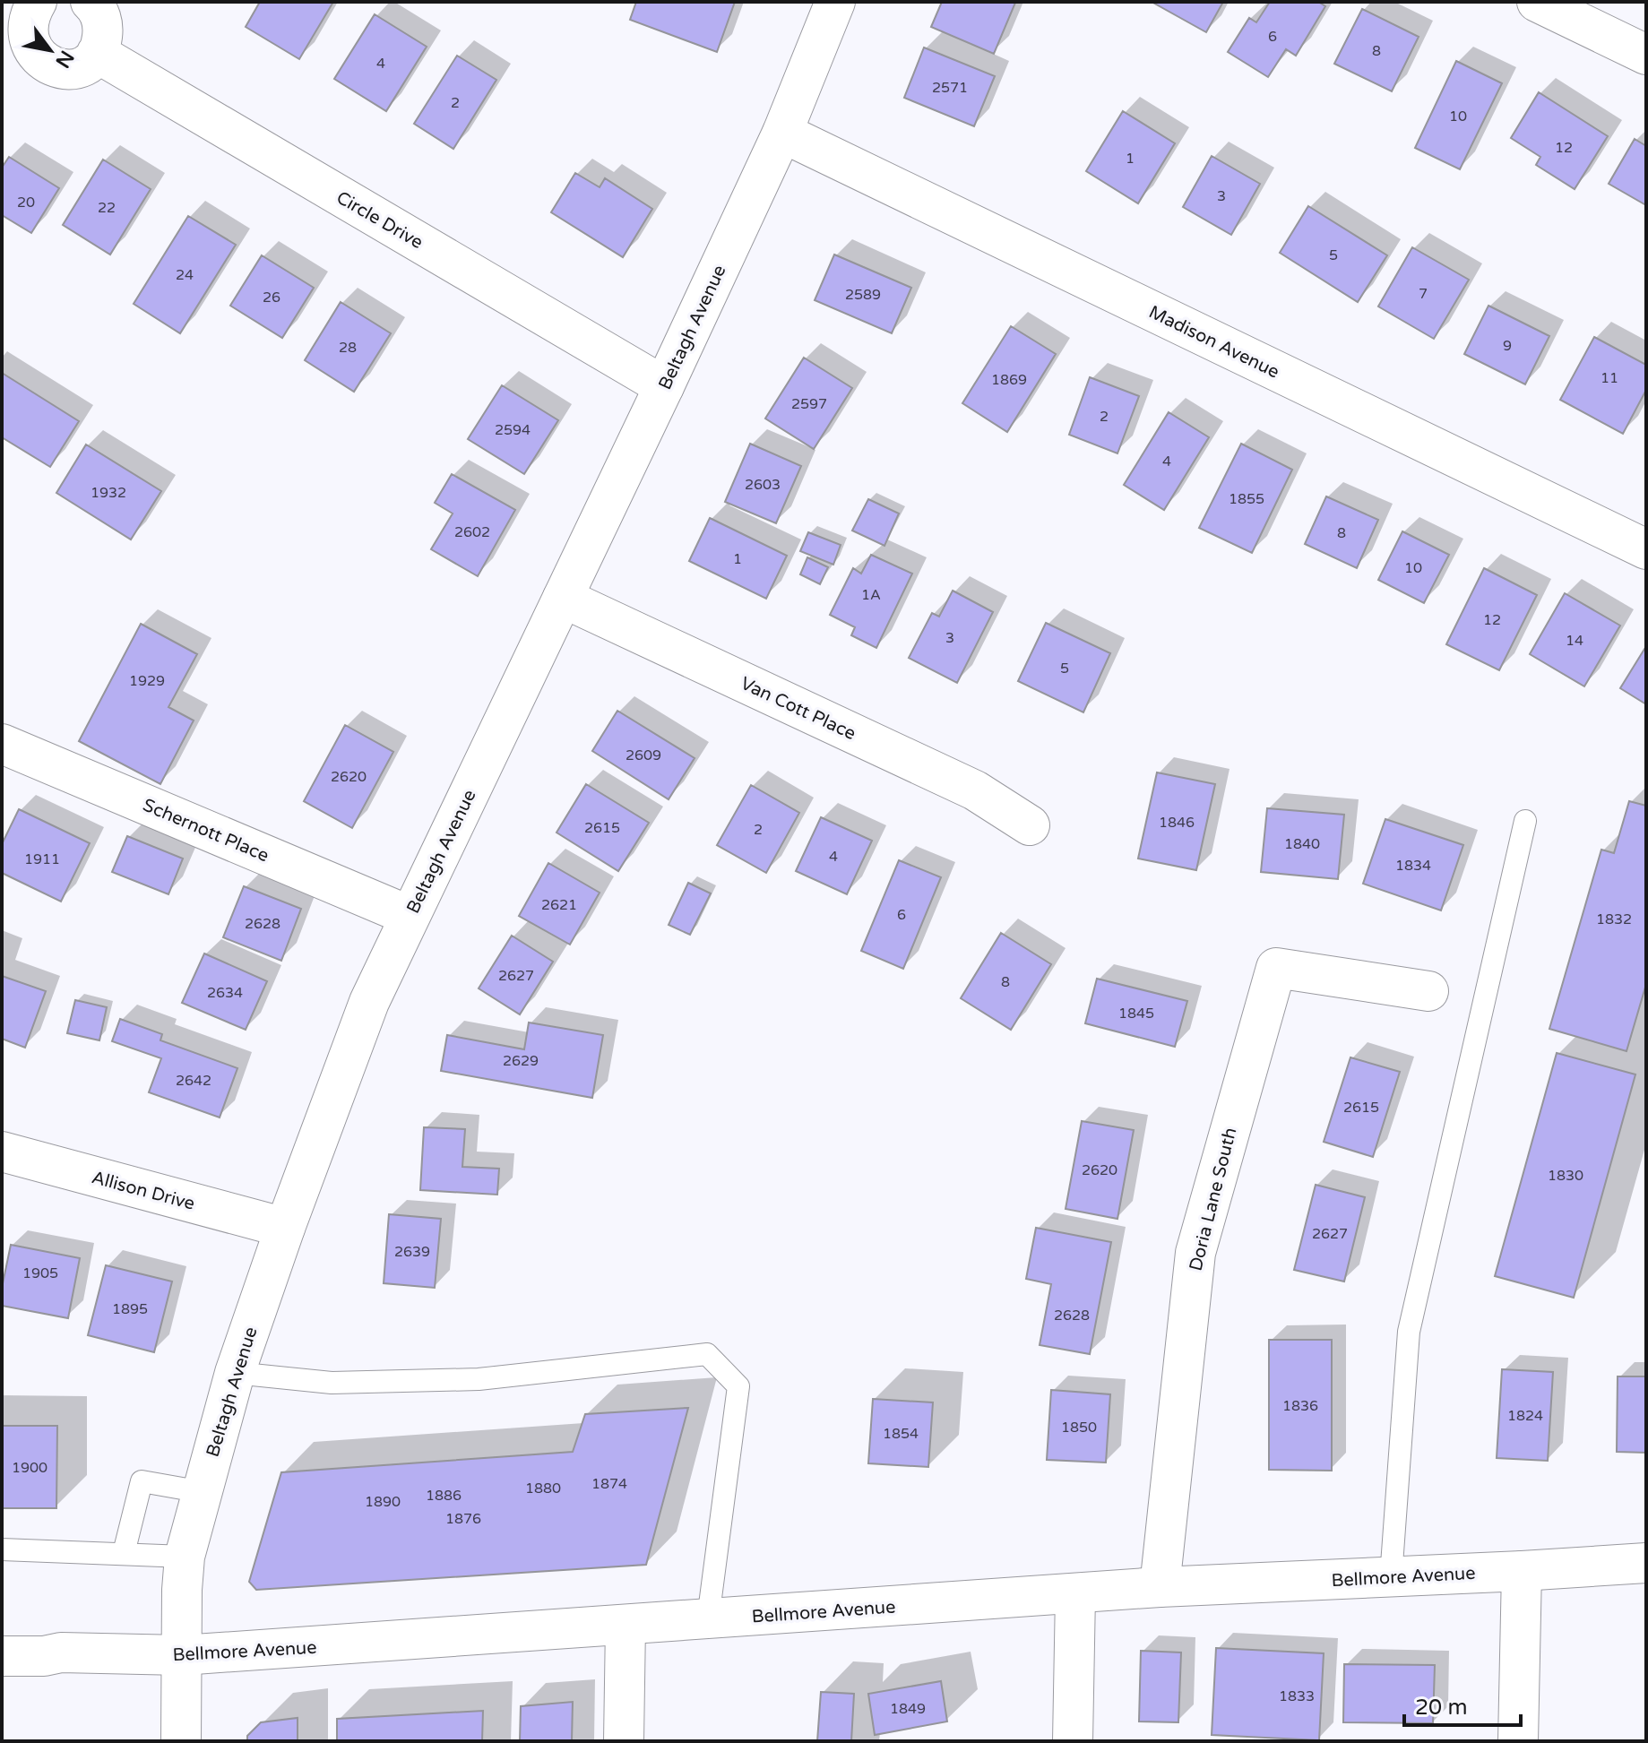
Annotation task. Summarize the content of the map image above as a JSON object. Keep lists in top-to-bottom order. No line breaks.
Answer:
{"streets":{"street":["Circle Drive","Beltagh Avenue","Madison Avenue","Van Cott Place","Schernott Place","Allison Drive","Doria Lane South","Bellmore Avenue"]},"crossings":[["Circle Drive","Beltagh Avenue"],["Beltagh Avenue","Madison Avenue"],["Beltagh Avenue","Van Cott Place"],["Beltagh Avenue","Schernott Place"],["Beltagh Avenue","Allison Drive"],["Beltagh Avenue","Bellmore Avenue"],["Doria Lane South","Bellmore Avenue"]],"house_numbers":["6","8","4","2571","2","10","12","1","3","20","22","5","24","7","2589","26","9","28","11","1869","2597","2","2594","4","2603","1932","1855","2602","8","1","10","1A","12","3","14","5","1929","2609","2620","1846","2615","2","1840","4","1911","1834","2621","6","1832","2628","2627","8","2634","1845","2629","2642","2615","2620","1830","2627","2639","1905","1895","2628","1836","1824","1850","1854","1900","1874","1880","1886","1890","1876","1833","1849"],"scale_bar":"20 m","north":"bottom right"}
